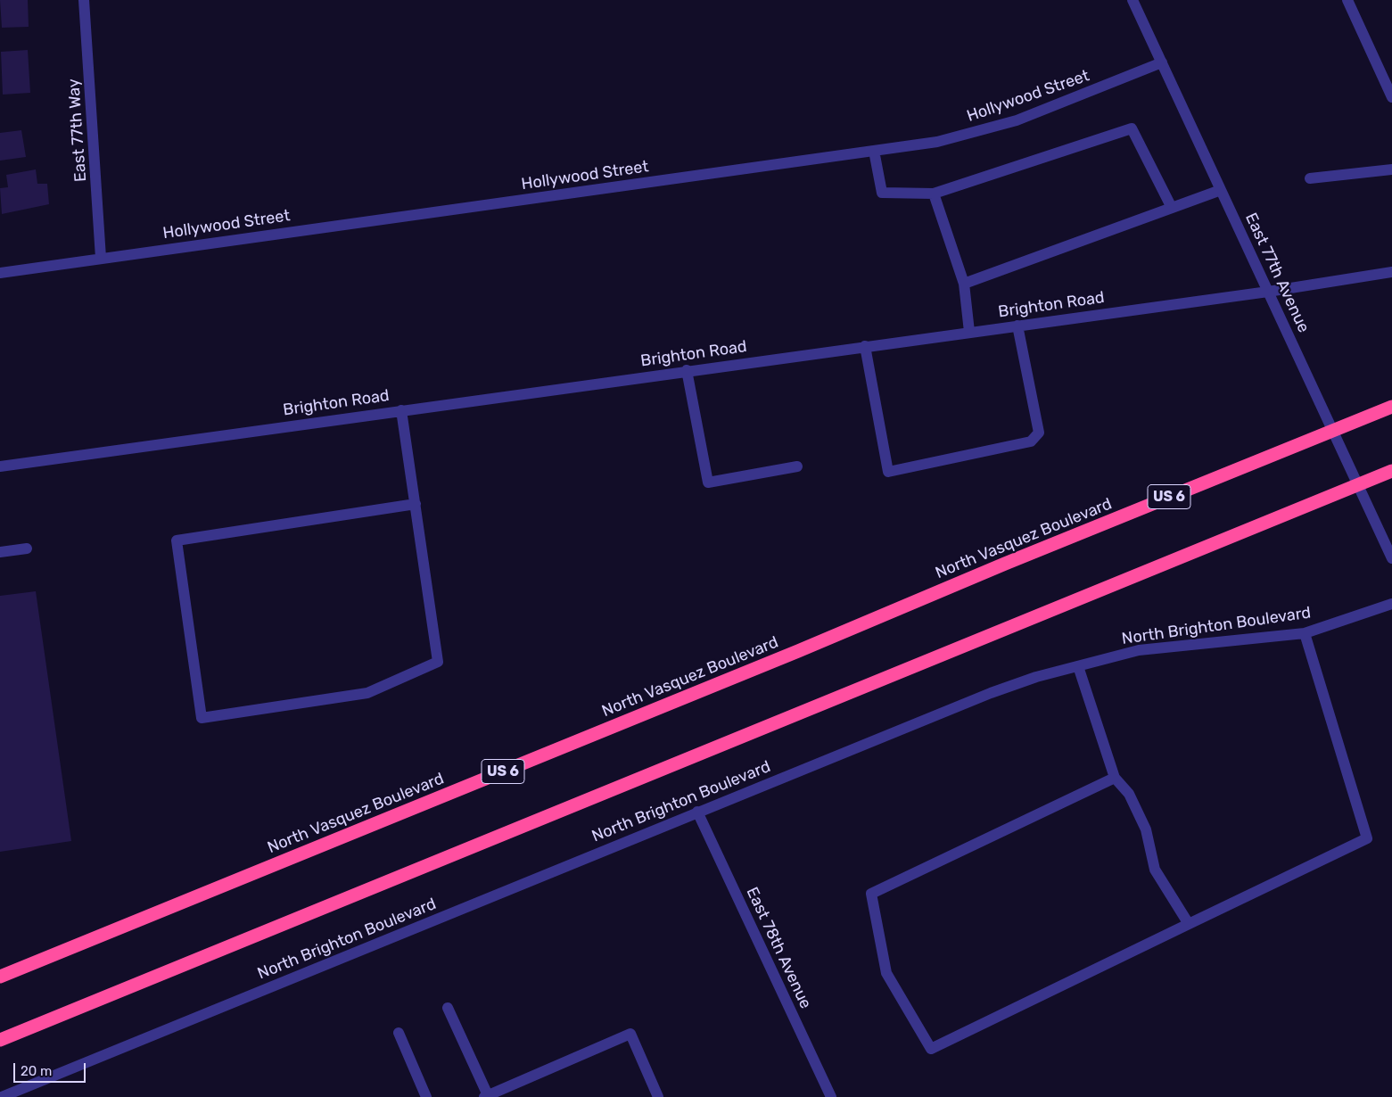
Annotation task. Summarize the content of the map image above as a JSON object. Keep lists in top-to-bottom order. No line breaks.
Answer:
{"streets":{"highway":["US 6","North Vasquez Boulevard"],"street":["Hollywood Street","East 77th Way","East 77th Avenue","Brighton Road","North Brighton Boulevard","East 78th Avenue"]},"crossings":[["Hollywood Street","East 77th Way"],["Hollywood Street","East 77th Avenue"],["East 77th Avenue","Brighton Road"],["East 77th Avenue","North Vasquez Boulevard"],["North Brighton Boulevard","East 78th Avenue"]],"scale_bar":"20 m"}
